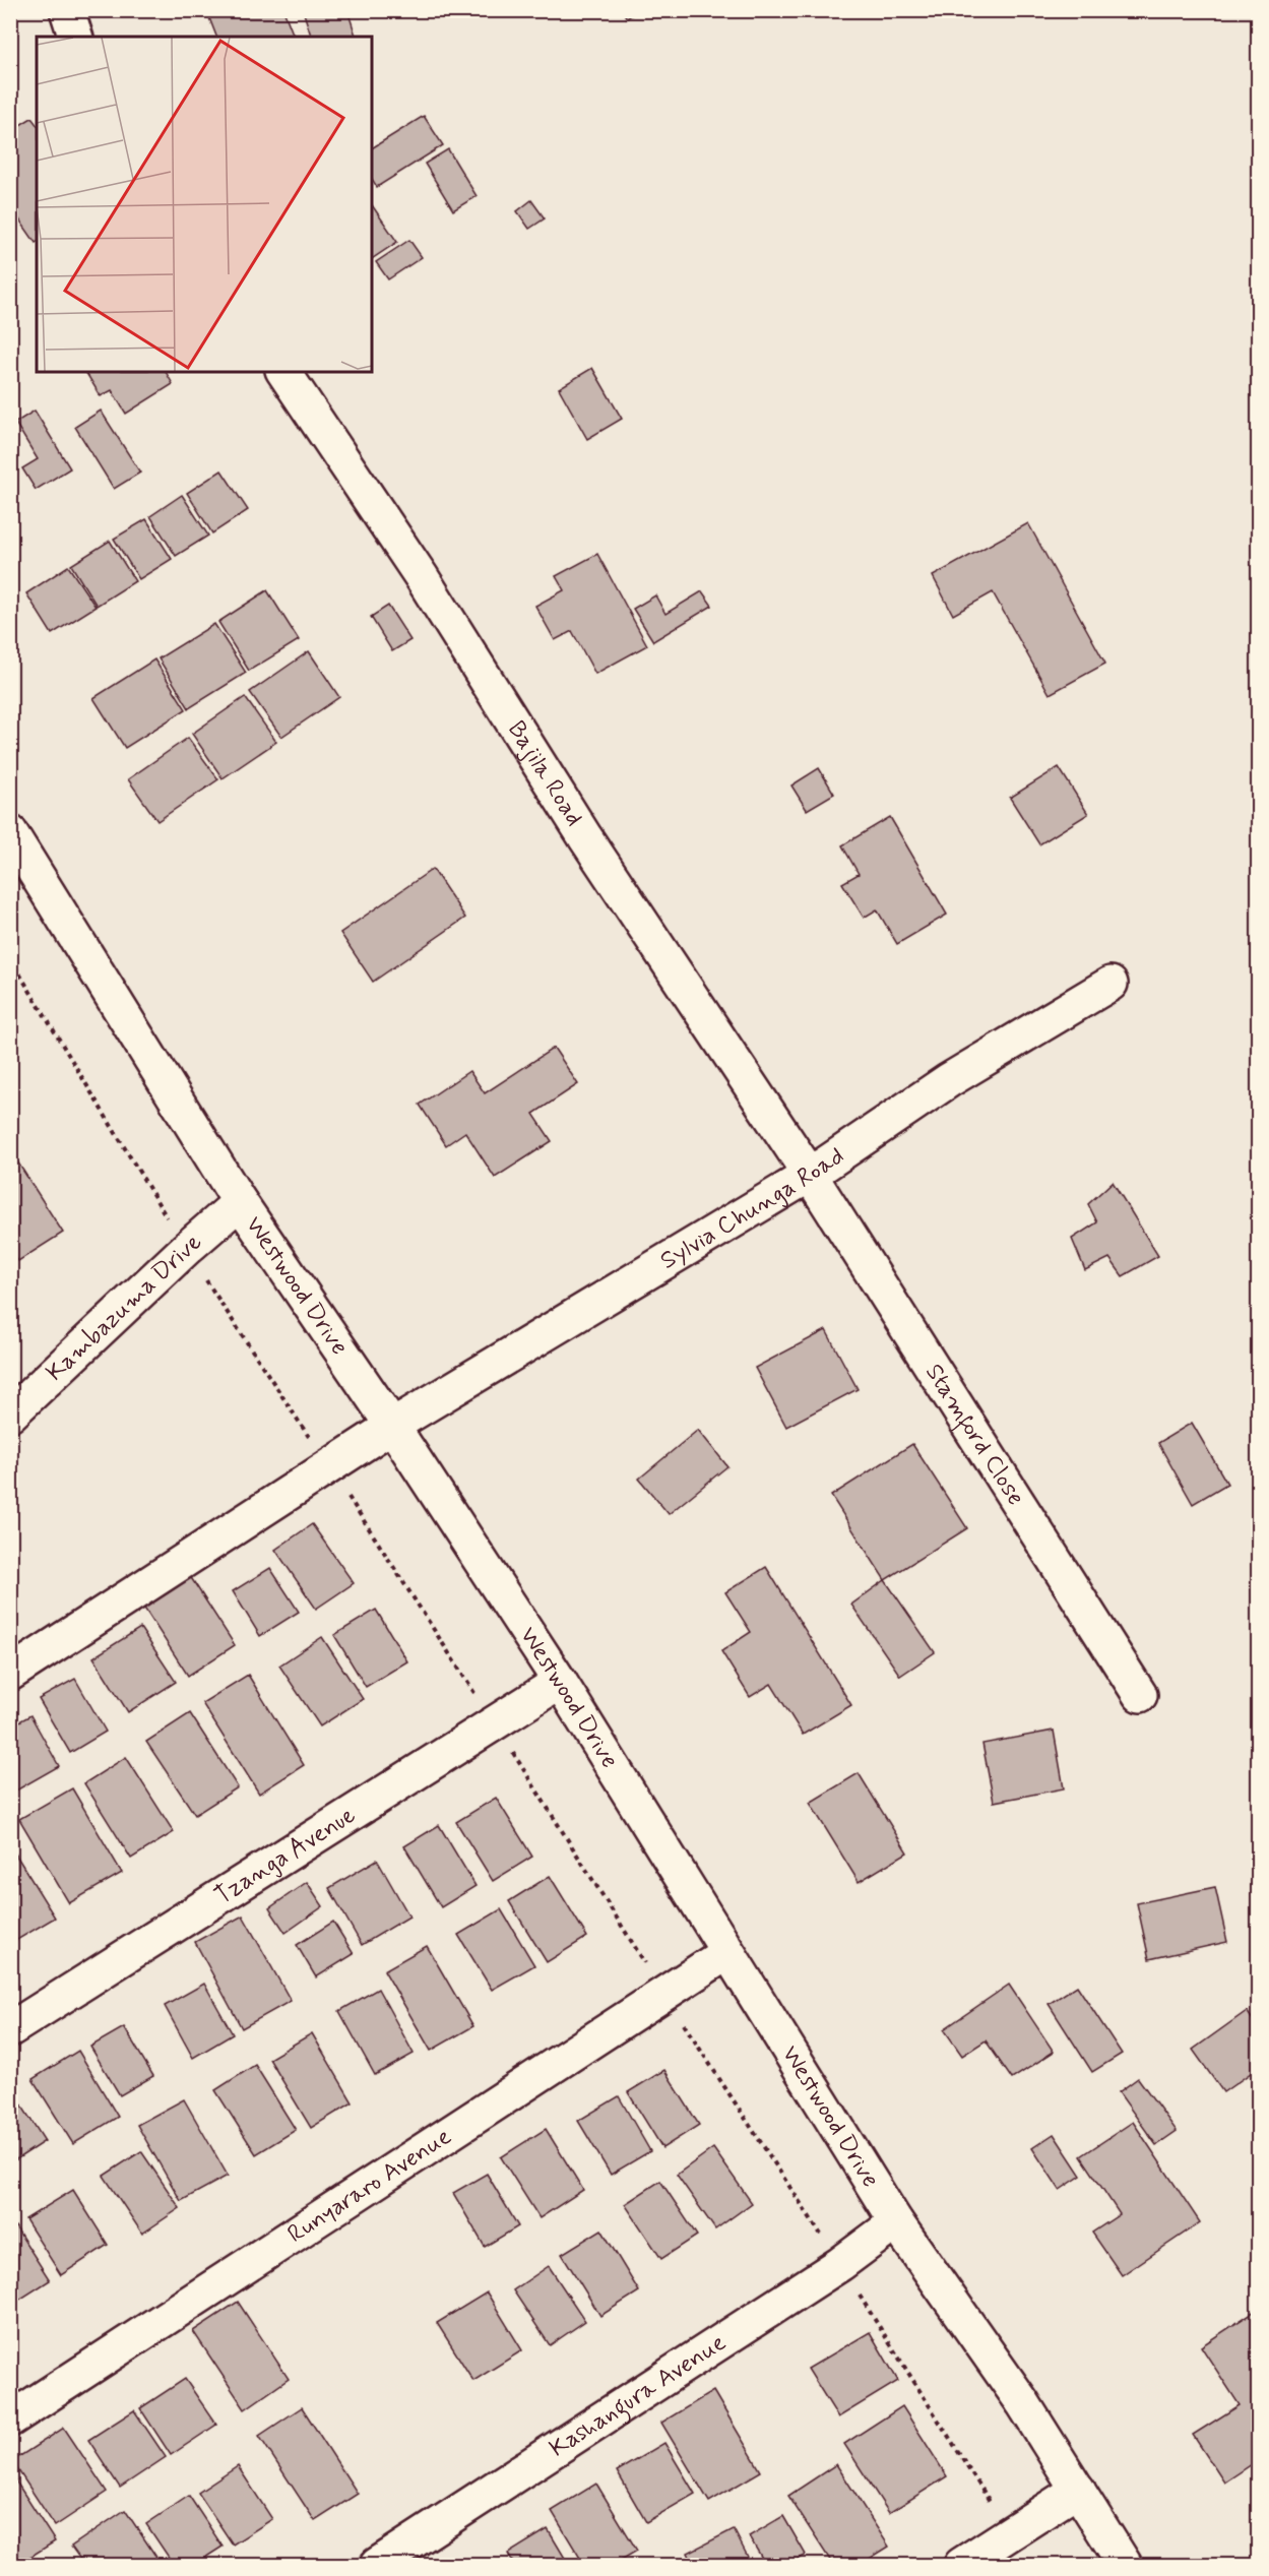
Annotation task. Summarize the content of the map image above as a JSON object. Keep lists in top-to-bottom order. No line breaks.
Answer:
{"streets":{"street":["Bajila Road","Sylvia Chunga Road","Westwood Drive","Kambazuma Drive","Stamford Close","Tzanga Avenue","Runyararo Avenue","Kashangura Avenue"]},"crossings":[["Bajila Road","Sylvia Chunga Road"],["Bajila Road","Stamford Close"],["Sylvia Chunga Road","Westwood Drive"],["Sylvia Chunga Road","Stamford Close"],["Westwood Drive","Kambazuma Drive"],["Westwood Drive","Tzanga Avenue"],["Westwood Drive","Runyararo Avenue"],["Westwood Drive","Kashangura Avenue"]]}
